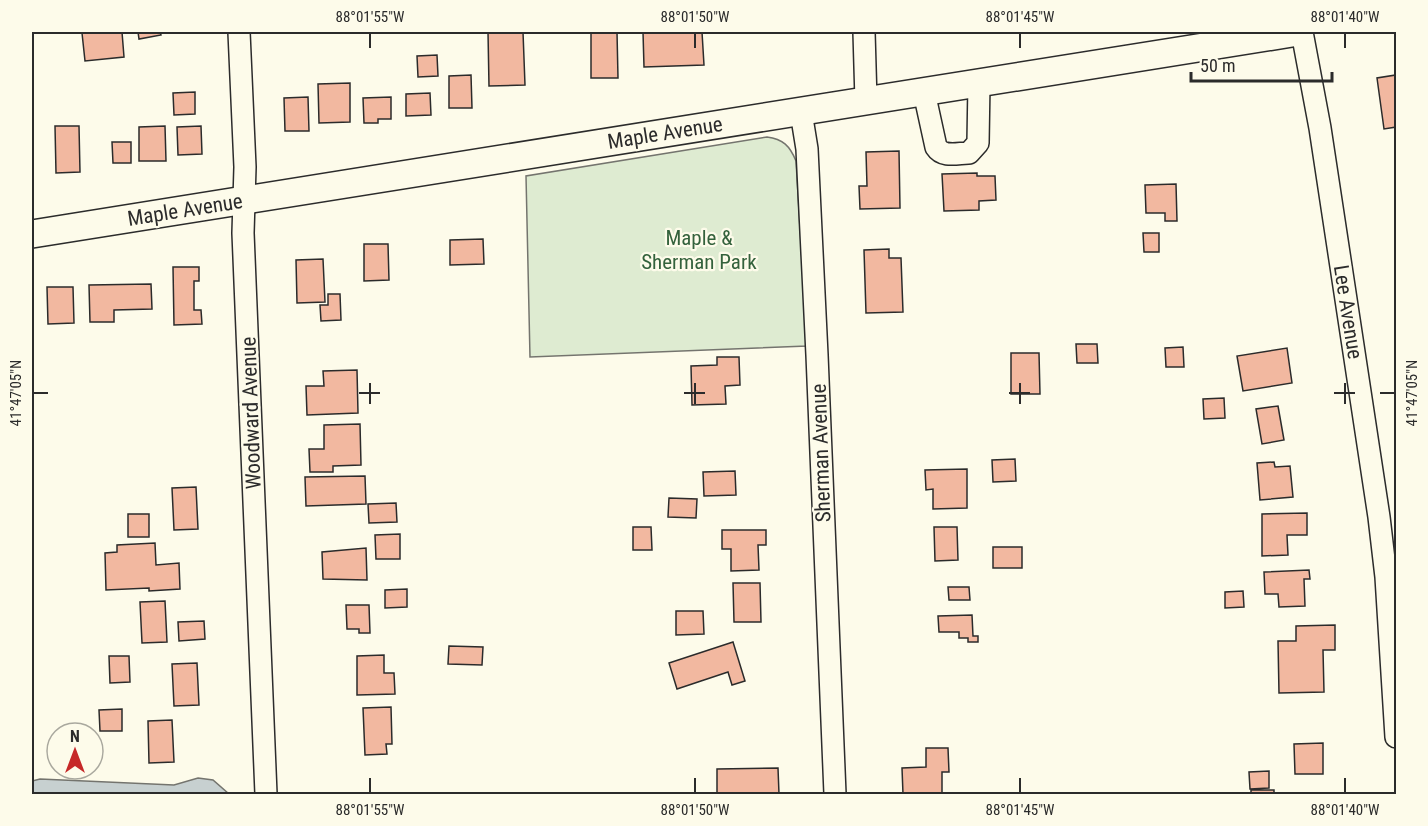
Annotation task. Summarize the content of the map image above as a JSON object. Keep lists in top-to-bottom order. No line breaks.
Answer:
{"streets":{"main road":["Maple Avenue"],"street":["Lee Avenue","Woodward Avenue","Sherman Avenue"]},"crossings":[["Maple Avenue","Lee Avenue"],["Maple Avenue","Woodward Avenue"],["Maple Avenue","Sherman Avenue"]],"parks":["Maple & Sherman Park"],"scale_bar":"50 m","north":"top","coordinates":["88°01'55\"W","88°01'50\"W","88°01'45\"W","88°01'40\"W","41°47'05\"N"]}
